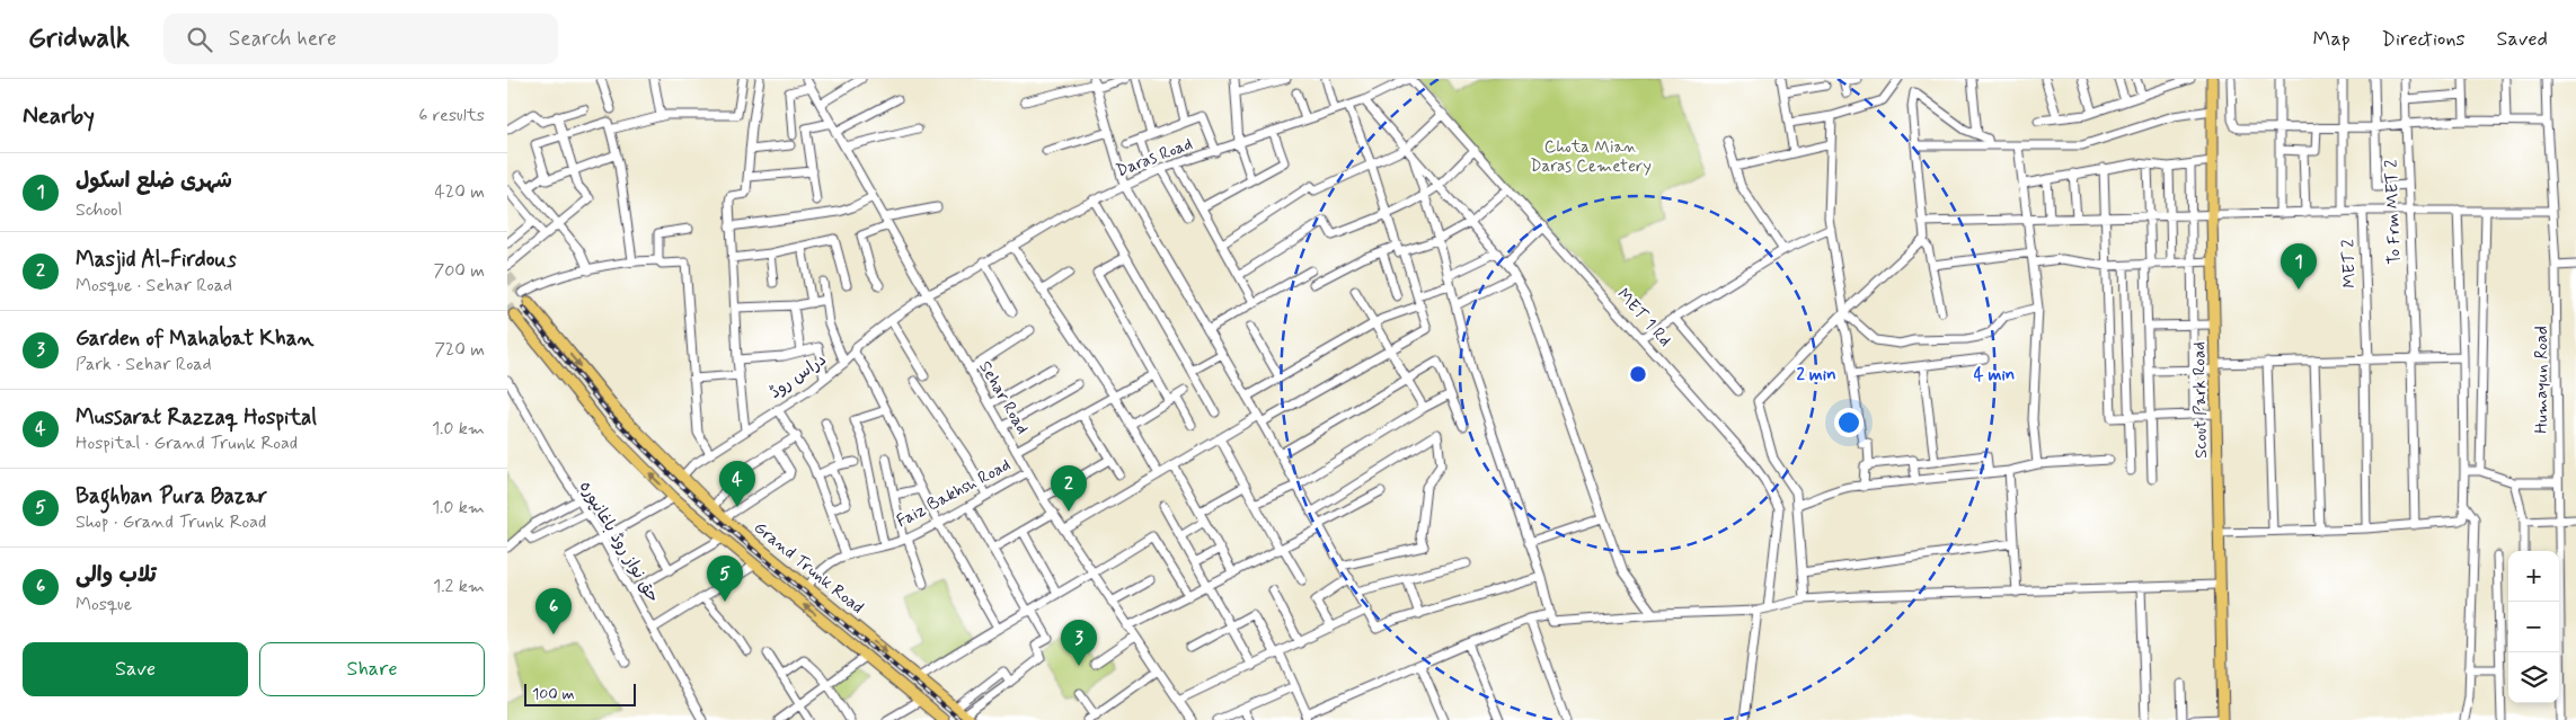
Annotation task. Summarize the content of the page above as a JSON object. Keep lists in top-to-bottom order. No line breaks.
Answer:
{"streets":{"main road":["Scout Park Road","Grand Trunk Road"],"street":["Daras Road","To Frm MET 2","MET 2","MET 1 Rd","دراس روڈ","Humayun Road","Sehar Road","Faiz Bakhsh Road","حق نواز روڈ باغانپورہ"]},"crossings":[["Daras Road","MET 1 Rd"],["Daras Road","دراس روڈ"],["Daras Road","Sehar Road"],["دراس روڈ","Sehar Road"],["دراس روڈ","Grand Trunk Road"],["Sehar Road","Faiz Bakhsh Road"],["Faiz Bakhsh Road","Grand Trunk Road"]],"parks":["Chota Mian Daras Cemetery"],"scale_bar":"100 m","page":{"header":"Gridwalk","search":"Search here","nav":["Map","Directions","Saved"],"heading":["Nearby","6 results"],"list":[{"mark":"1","name":"شہری ضلع اسکول","note":"School","value":"420 m"},{"mark":"2","name":"Masjid Al-Firdous","note":"Mosque · Sehar Road","value":"700 m"},{"mark":"3","name":"Garden of Mahabat Khan","note":"Park · Sehar Road","value":"720 m"},{"mark":"4","name":"Mussarat Razzaq Hospital","note":"Hospital · Grand Trunk Road","value":"1.0 km"},{"mark":"5","name":"Baghban Pura Bazar","note":"Shop · Grand Trunk Road","value":"1.0 km"},{"mark":"6","name":"تلاب والی","note":"Mosque","value":"1.2 km"}],"pins":["1","4","2","5","6","3"],"map_buttons":["+","−"],"buttons":["Save","Share"],"scale":"100 m"},"rings":["2 min","4 min"]}
